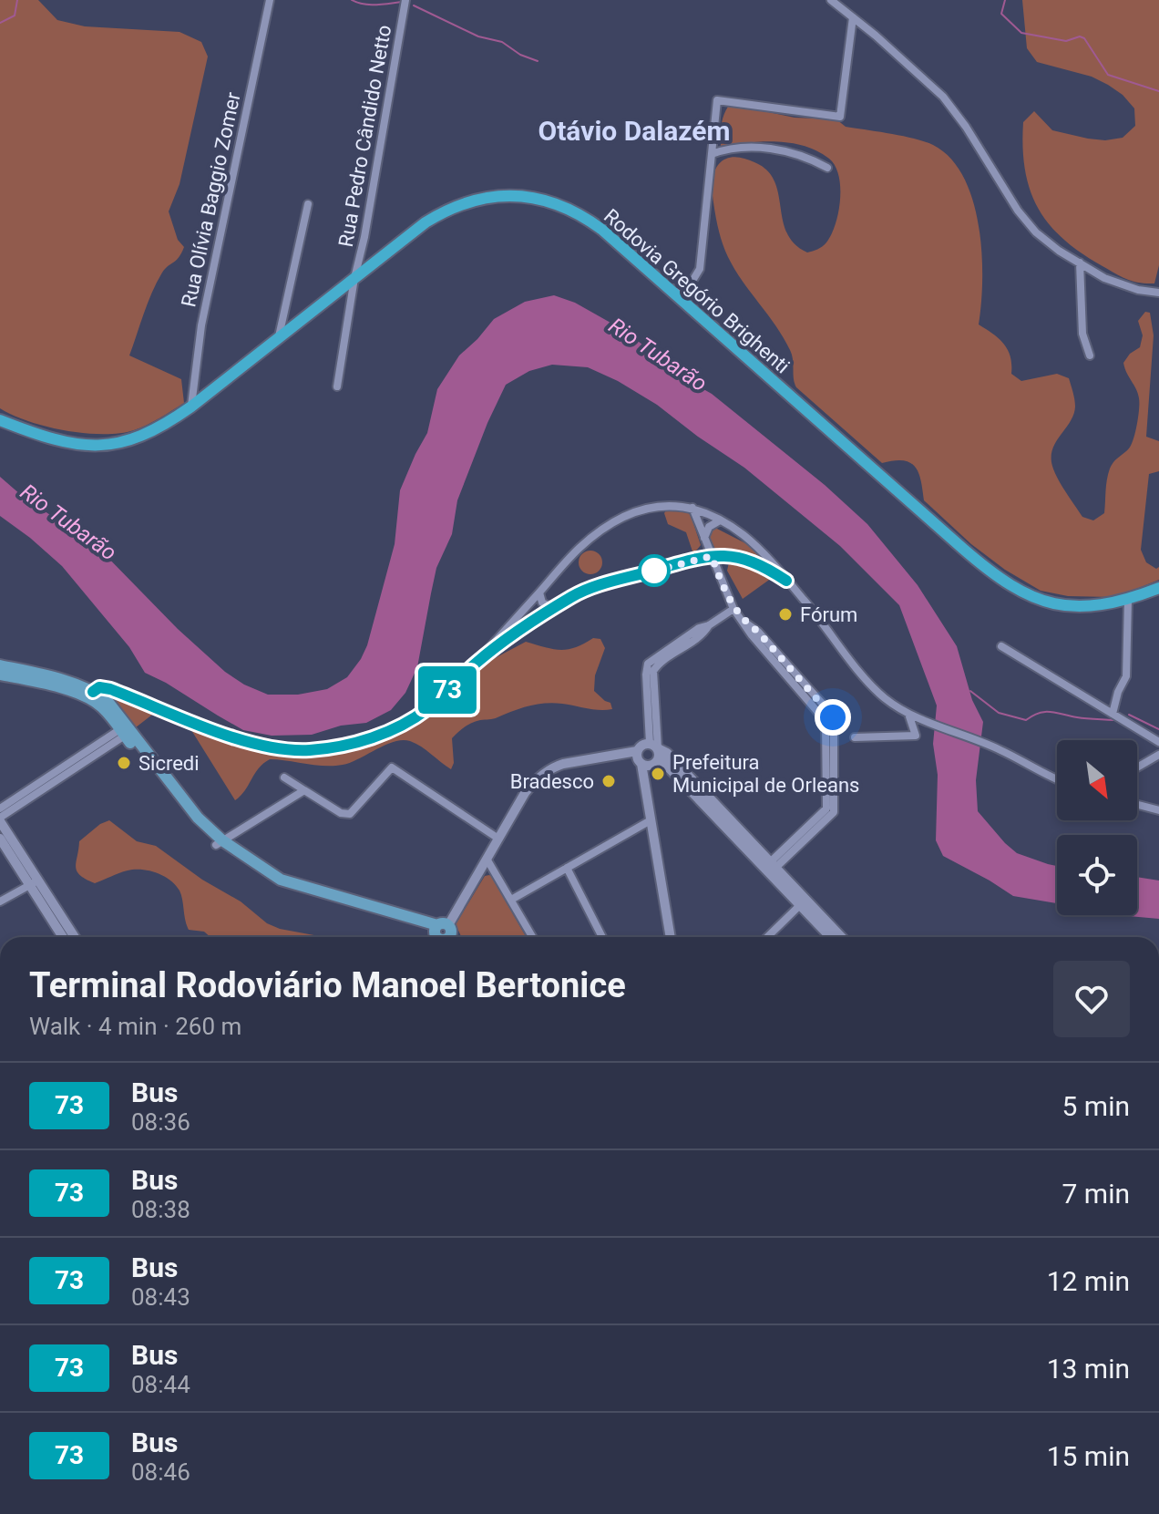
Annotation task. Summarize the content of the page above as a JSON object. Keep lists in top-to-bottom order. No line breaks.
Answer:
{"streets":{"main road":["Rodovia Gregório Brighenti"],"street":["Rua Pedro Cândido Netto","Rua Olívia Baggio Zomer"]},"crossings":[["Rua Pedro Cândido Netto","Rodovia Gregório Brighenti"],["Rua Olívia Baggio Zomer","Rodovia Gregório Brighenti"]],"districts":["Otávio Dalazém"],"water":["Rio Tubarão"],"places":["Fórum","Sicredi","Prefeitura Municipal de Orleans","Bradesco"],"lines":["bus line 73"],"north":"bottom right","page":{"on_map":"73","heading":["Terminal Rodoviário Manoel Bertonice","Walk · 4 min · 260 m"],"list":[{"mark":"73","name":"Bus","note":"08:36","value":"5 min"},{"mark":"73","name":"Bus","note":"08:38","value":"7 min"},{"mark":"73","name":"Bus","note":"08:43","value":"12 min"},{"mark":"73","name":"Bus","note":"08:44","value":"13 min"},{"mark":"73","name":"Bus","note":"08:46","value":"15 min"}]}}
